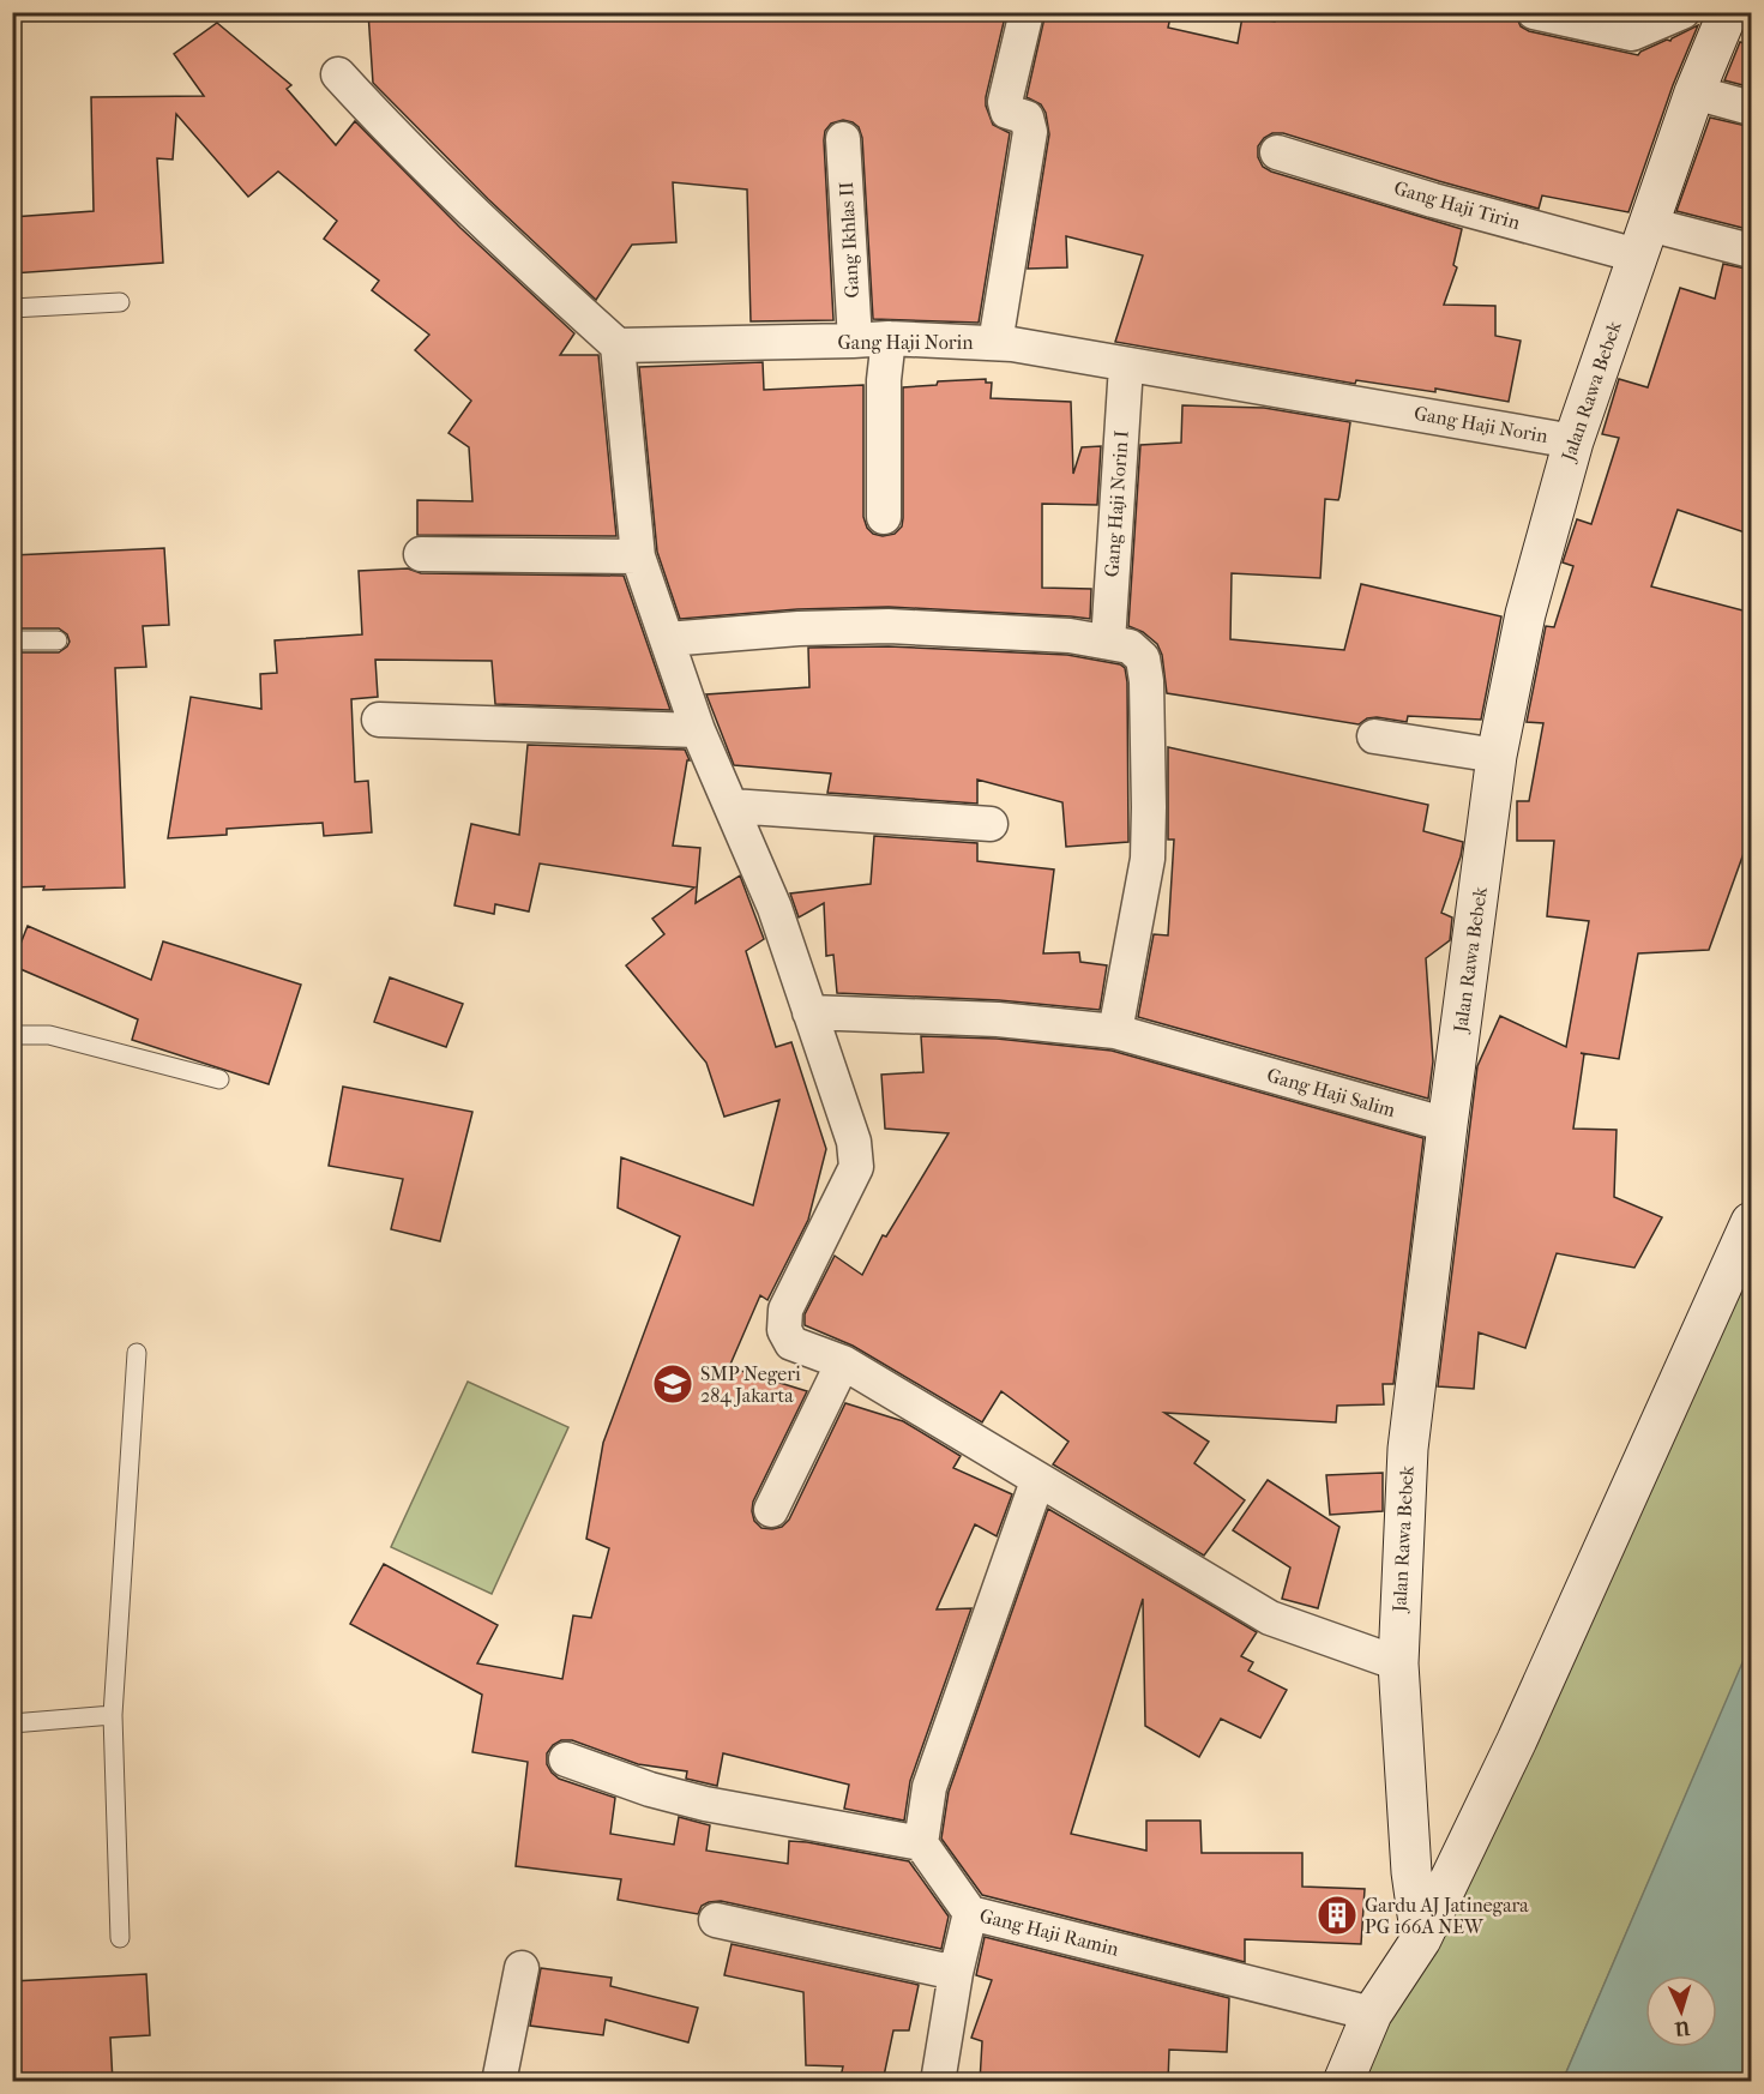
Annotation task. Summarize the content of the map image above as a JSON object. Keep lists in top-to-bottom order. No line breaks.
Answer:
{"streets":{"street":["Gang Haji Tirin","Gang Ikhlas II","Gang Haji Norin","Jalan Rawa Bebek","Gang Haji Norin I","Gang Haji Salim","Gang Haji Ramin"]},"crossings":[["Gang Haji Tirin","Jalan Rawa Bebek"],["Gang Ikhlas II","Gang Haji Norin"],["Gang Haji Norin","Jalan Rawa Bebek"],["Gang Haji Norin","Gang Haji Norin I"],["Jalan Rawa Bebek","Gang Haji Salim"]],"places":{"school or university":["SMP Negeri 284 Jakarta"],"building":["Gardu AJ Jatinegara PG 166A NEW"]},"north":"bottom"}
